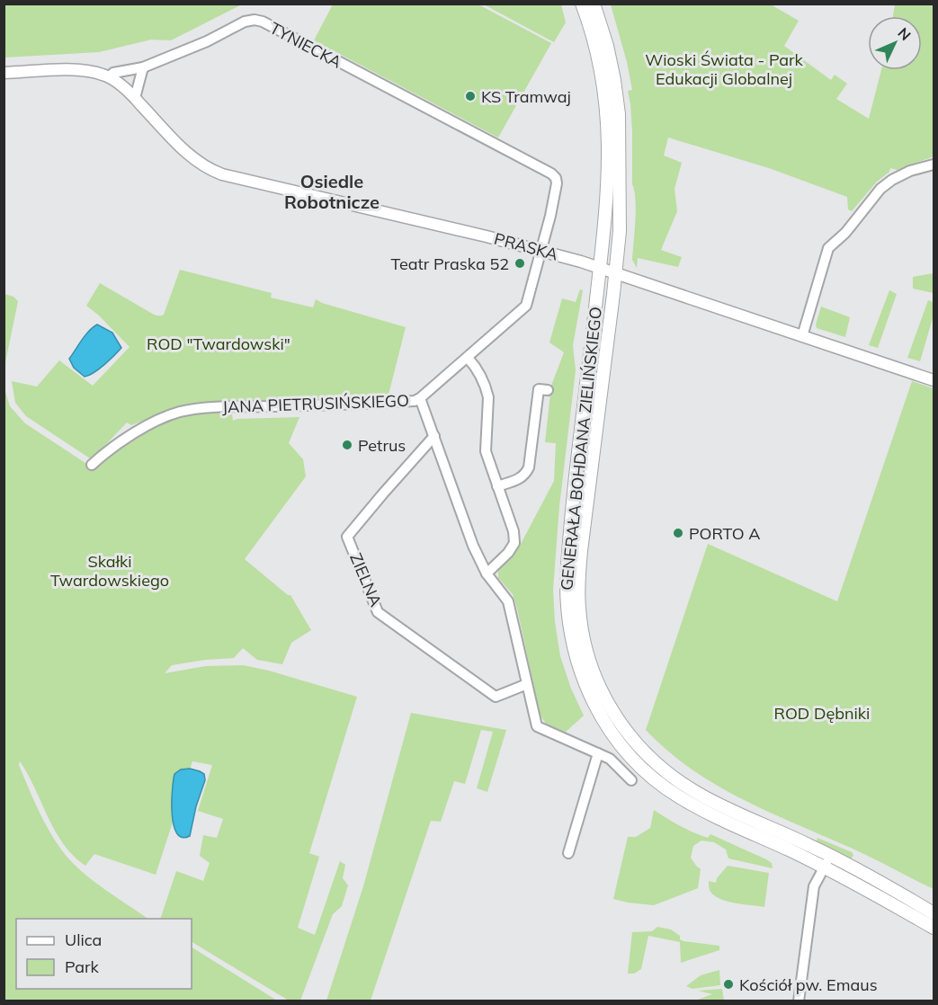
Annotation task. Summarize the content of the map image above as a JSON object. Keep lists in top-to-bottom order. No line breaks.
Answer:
{"streets":{"main road":["GENERAŁA BOHDANA ZIELIŃSKIEGO"],"street":["TYNIECKA","PRASKA","JANA PIETRUSIŃSKIEGO","ZIELNA"]},"crossings":[["TYNIECKA","PRASKA"],["TYNIECKA","JANA PIETRUSIŃSKIEGO"],["PRASKA","JANA PIETRUSIŃSKIEGO"],["PRASKA","GENERAŁA BOHDANA ZIELIŃSKIEGO"]],"districts":["Osiedle Robotnicze"],"parks":["Wioski Świata - Park Edukacji Globalnej","ROD \"Twardowski\"","Skałki Twardowskiego","ROD Dębniki"],"places":["KS Tramwaj","Teatr Praska 52","Petrus","PORTO A","Kościół pw. Emaus"],"legend":["Ulica","Park"],"north":"top right"}
